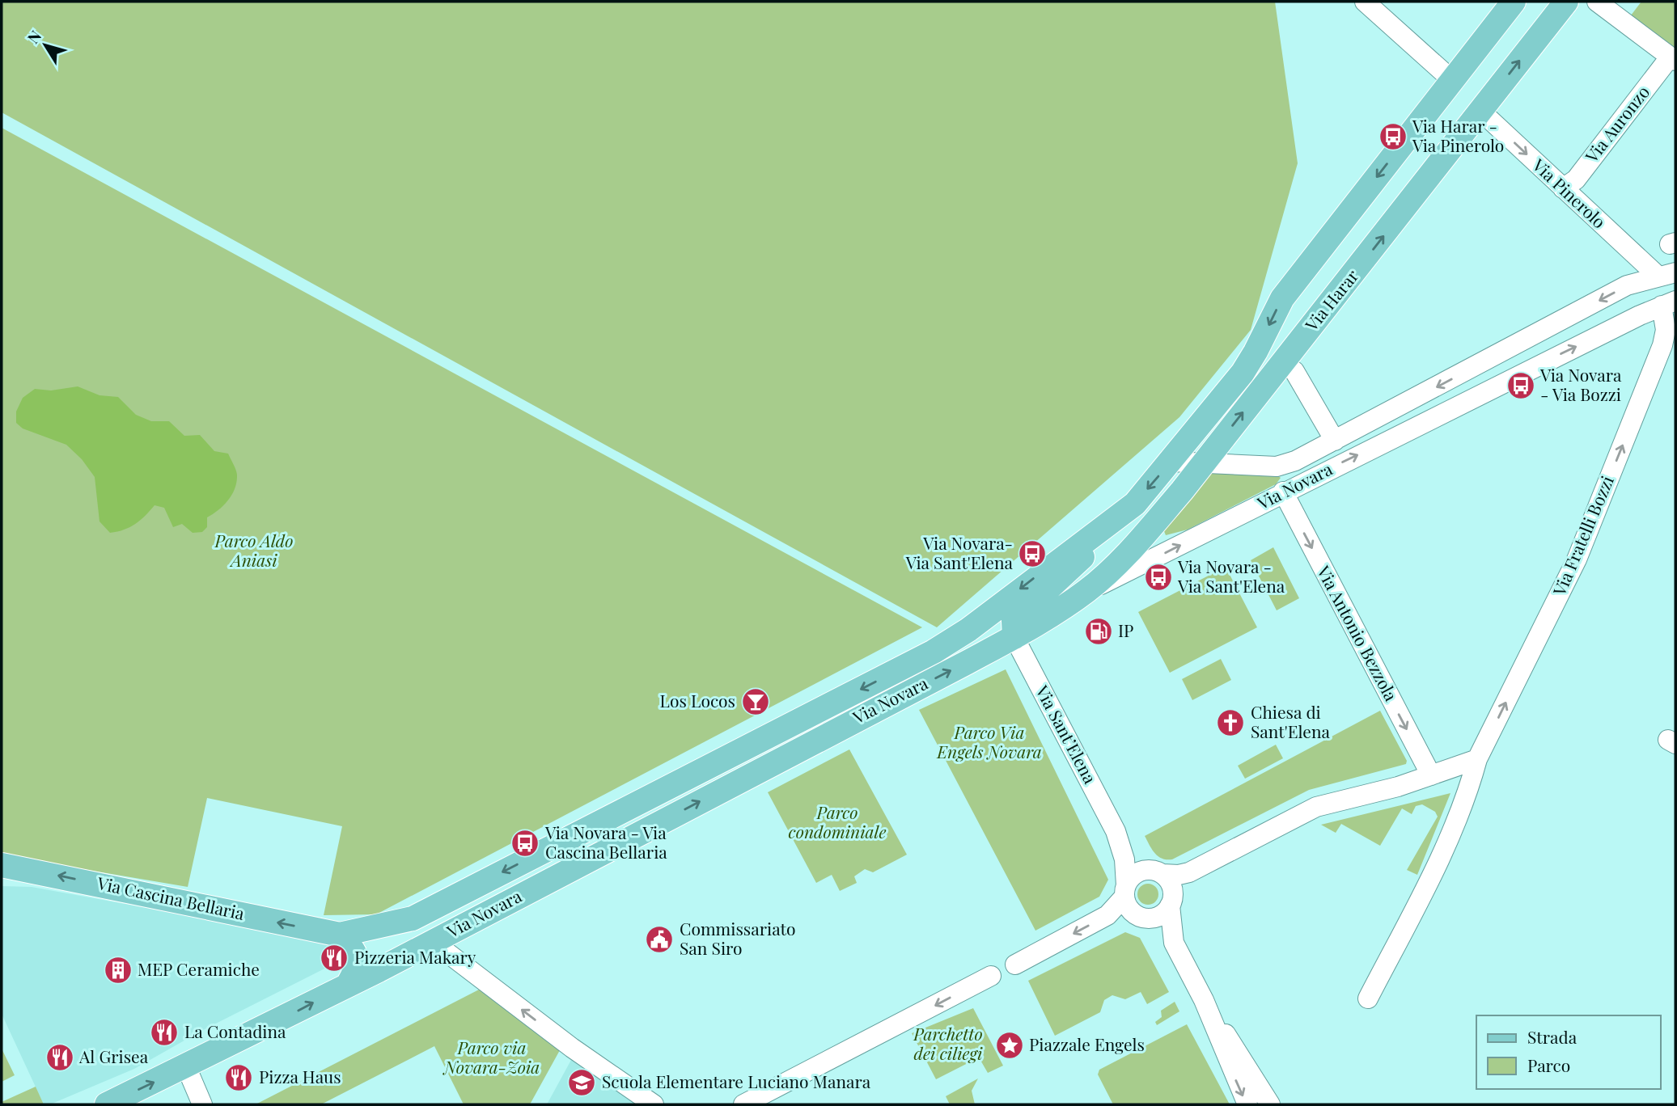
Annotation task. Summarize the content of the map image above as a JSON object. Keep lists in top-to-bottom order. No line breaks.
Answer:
{"streets":{"main road":["Via Harar","Via Novara","Via Cascina Bellaria"],"street":["Via Auronzo","Via Pinerolo","Via Fratelli Bozzi","Via Antonio Bezzola","Via Sant’Elena"]},"crossings":[["Via Auronzo","Via Pinerolo"],["Via Pinerolo","Via Harar"],["Via Pinerolo","Via Novara"],["Via Harar","Via Novara"],["Via Novara","Via Fratelli Bozzi"],["Via Novara","Via Antonio Bezzola"],["Via Novara","Via Sant’Elena"],["Via Novara","Via Cascina Bellaria"]],"one_way":["Via Fratelli Bozzi","Via Antonio Bezzola","Via Cascina Bellaria"],"parks":["Parco Aldo Aniasi","Parco Via Engels Novara","Parco condominiale","Parchetto dei ciliegi","Parco via Novara-Zoia"],"places":{"bus stop":["Via Harar - Via Pinerolo","Via Novara - Via Bozzi","Via Novara- Via Sant'Elena","Via Novara - Via Sant'Elena","Via Novara - Via Cascina Bellaria"],"fuel station":["IP"],"bar":["Los Locos"],"church":["Chiesa di Sant'Elena"],"public building":["Commissariato San Siro"],"restaurant":["Pizzeria Makary","La Contadina","Al Grisea","Pizza Haus"],"building":["MEP Ceramiche"],"place":["Piazzale Engels"],"school or university":["Scuola Elementare Luciano Manara"]},"legend":["Strada","Parco"],"north":"top left"}
